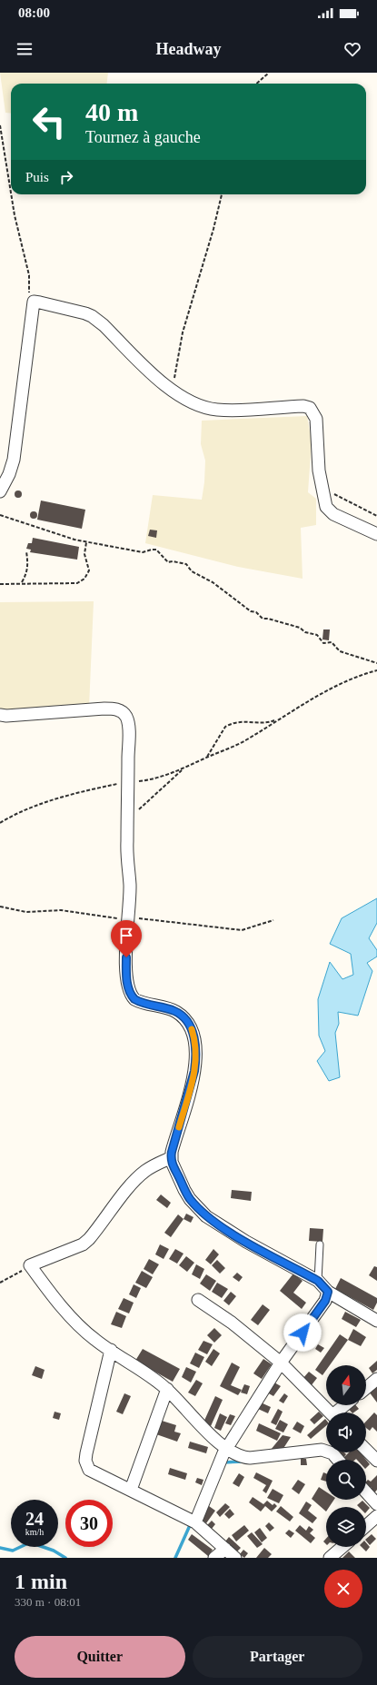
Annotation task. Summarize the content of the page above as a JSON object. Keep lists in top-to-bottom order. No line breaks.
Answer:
{"north":"top","page":{"status":"08:00","header":"Headway","turn":["40 m","Tournez à gauche"],"then":"Puis","speed":"24 km/h","limit":"30","heading":["1 min","330 m · 08:01"],"buttons":["Quitter","Partager"]}}
